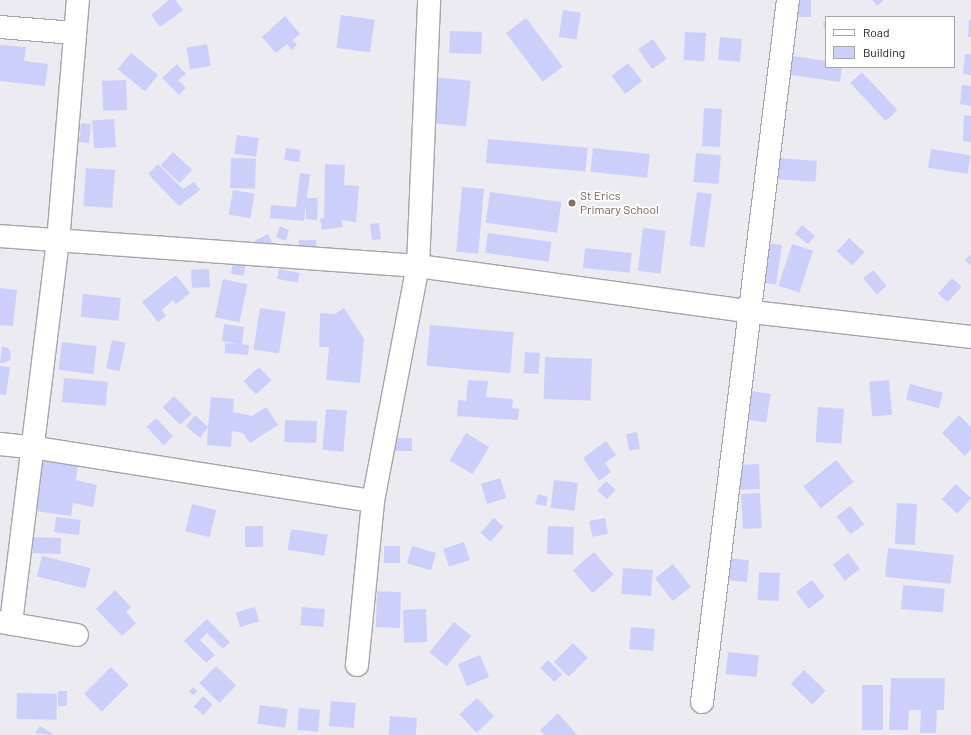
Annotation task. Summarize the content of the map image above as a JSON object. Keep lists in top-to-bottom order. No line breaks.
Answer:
{"places":["St Erics Primary School"],"legend":["Road","Building"]}
